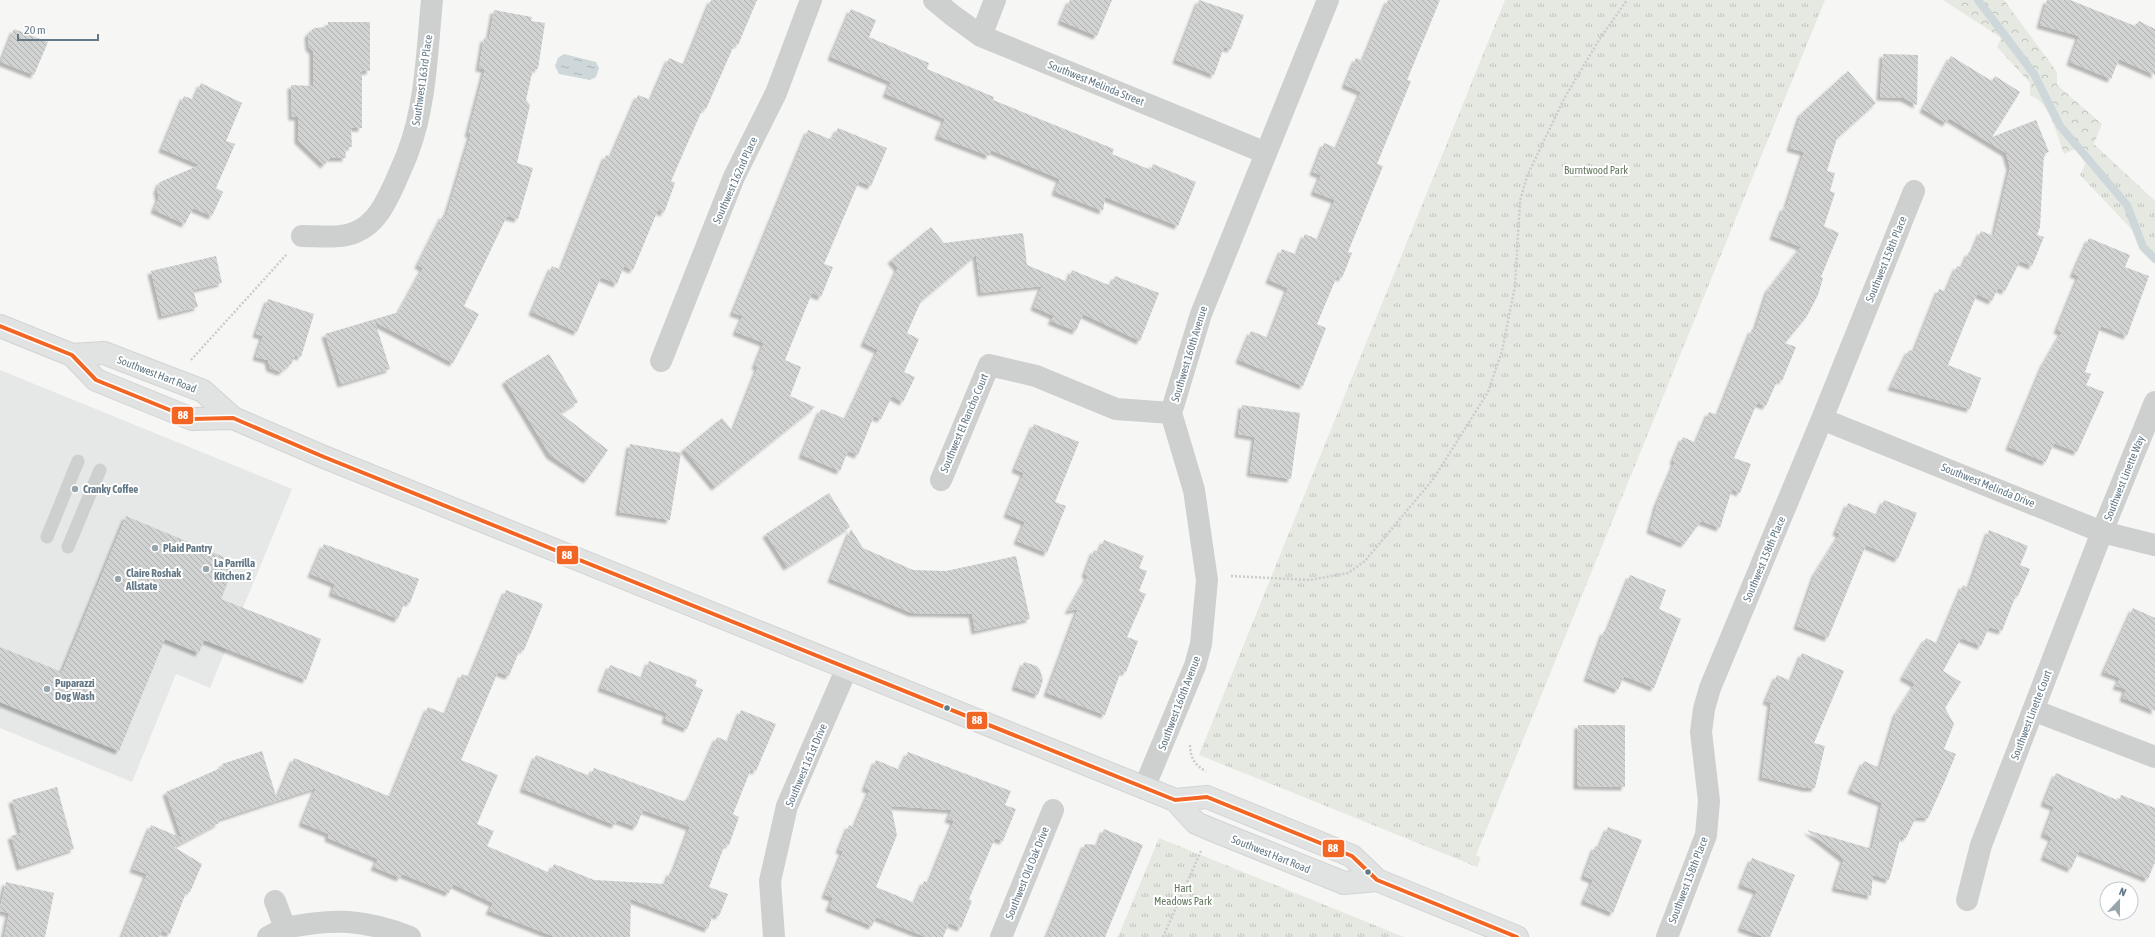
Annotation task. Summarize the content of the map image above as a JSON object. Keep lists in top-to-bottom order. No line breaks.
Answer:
{"streets":{"main road":["Southwest Hart Road"],"street":["Southwest 163rd Place","Southwest Melinda Street","Southwest 162nd Place","Southwest 158th Place","Southwest 160th Avenue","Southwest El Rancho Court","Southwest Linette Way","Southwest Melinda Drive","Southwest Linette Court","Southwest 161st Drive","Southwest Old Oak Drive"]},"crossings":[["Southwest Melinda Street","Southwest 160th Avenue"],["Southwest 158th Place","Southwest Melinda Drive"],["Southwest 160th Avenue","Southwest Hart Road"],["Southwest 160th Avenue","Southwest El Rancho Court"],["Southwest Hart Road","Southwest 161st Drive"],["Southwest Linette Way","Southwest Melinda Drive"],["Southwest Linette Way","Southwest Linette Court"],["Southwest Melinda Drive","Southwest Linette Court"]],"parks":["Burntwood Park","Hart Meadows Park"],"places":["Cranky Coffee","Plaid Pantry","La Parrilla Kitchen 2","Claire Roshak Allstate","Puparazzi Dog Wash"],"lines":["transit line 88"],"scale_bar":"20 m","north":"top"}
